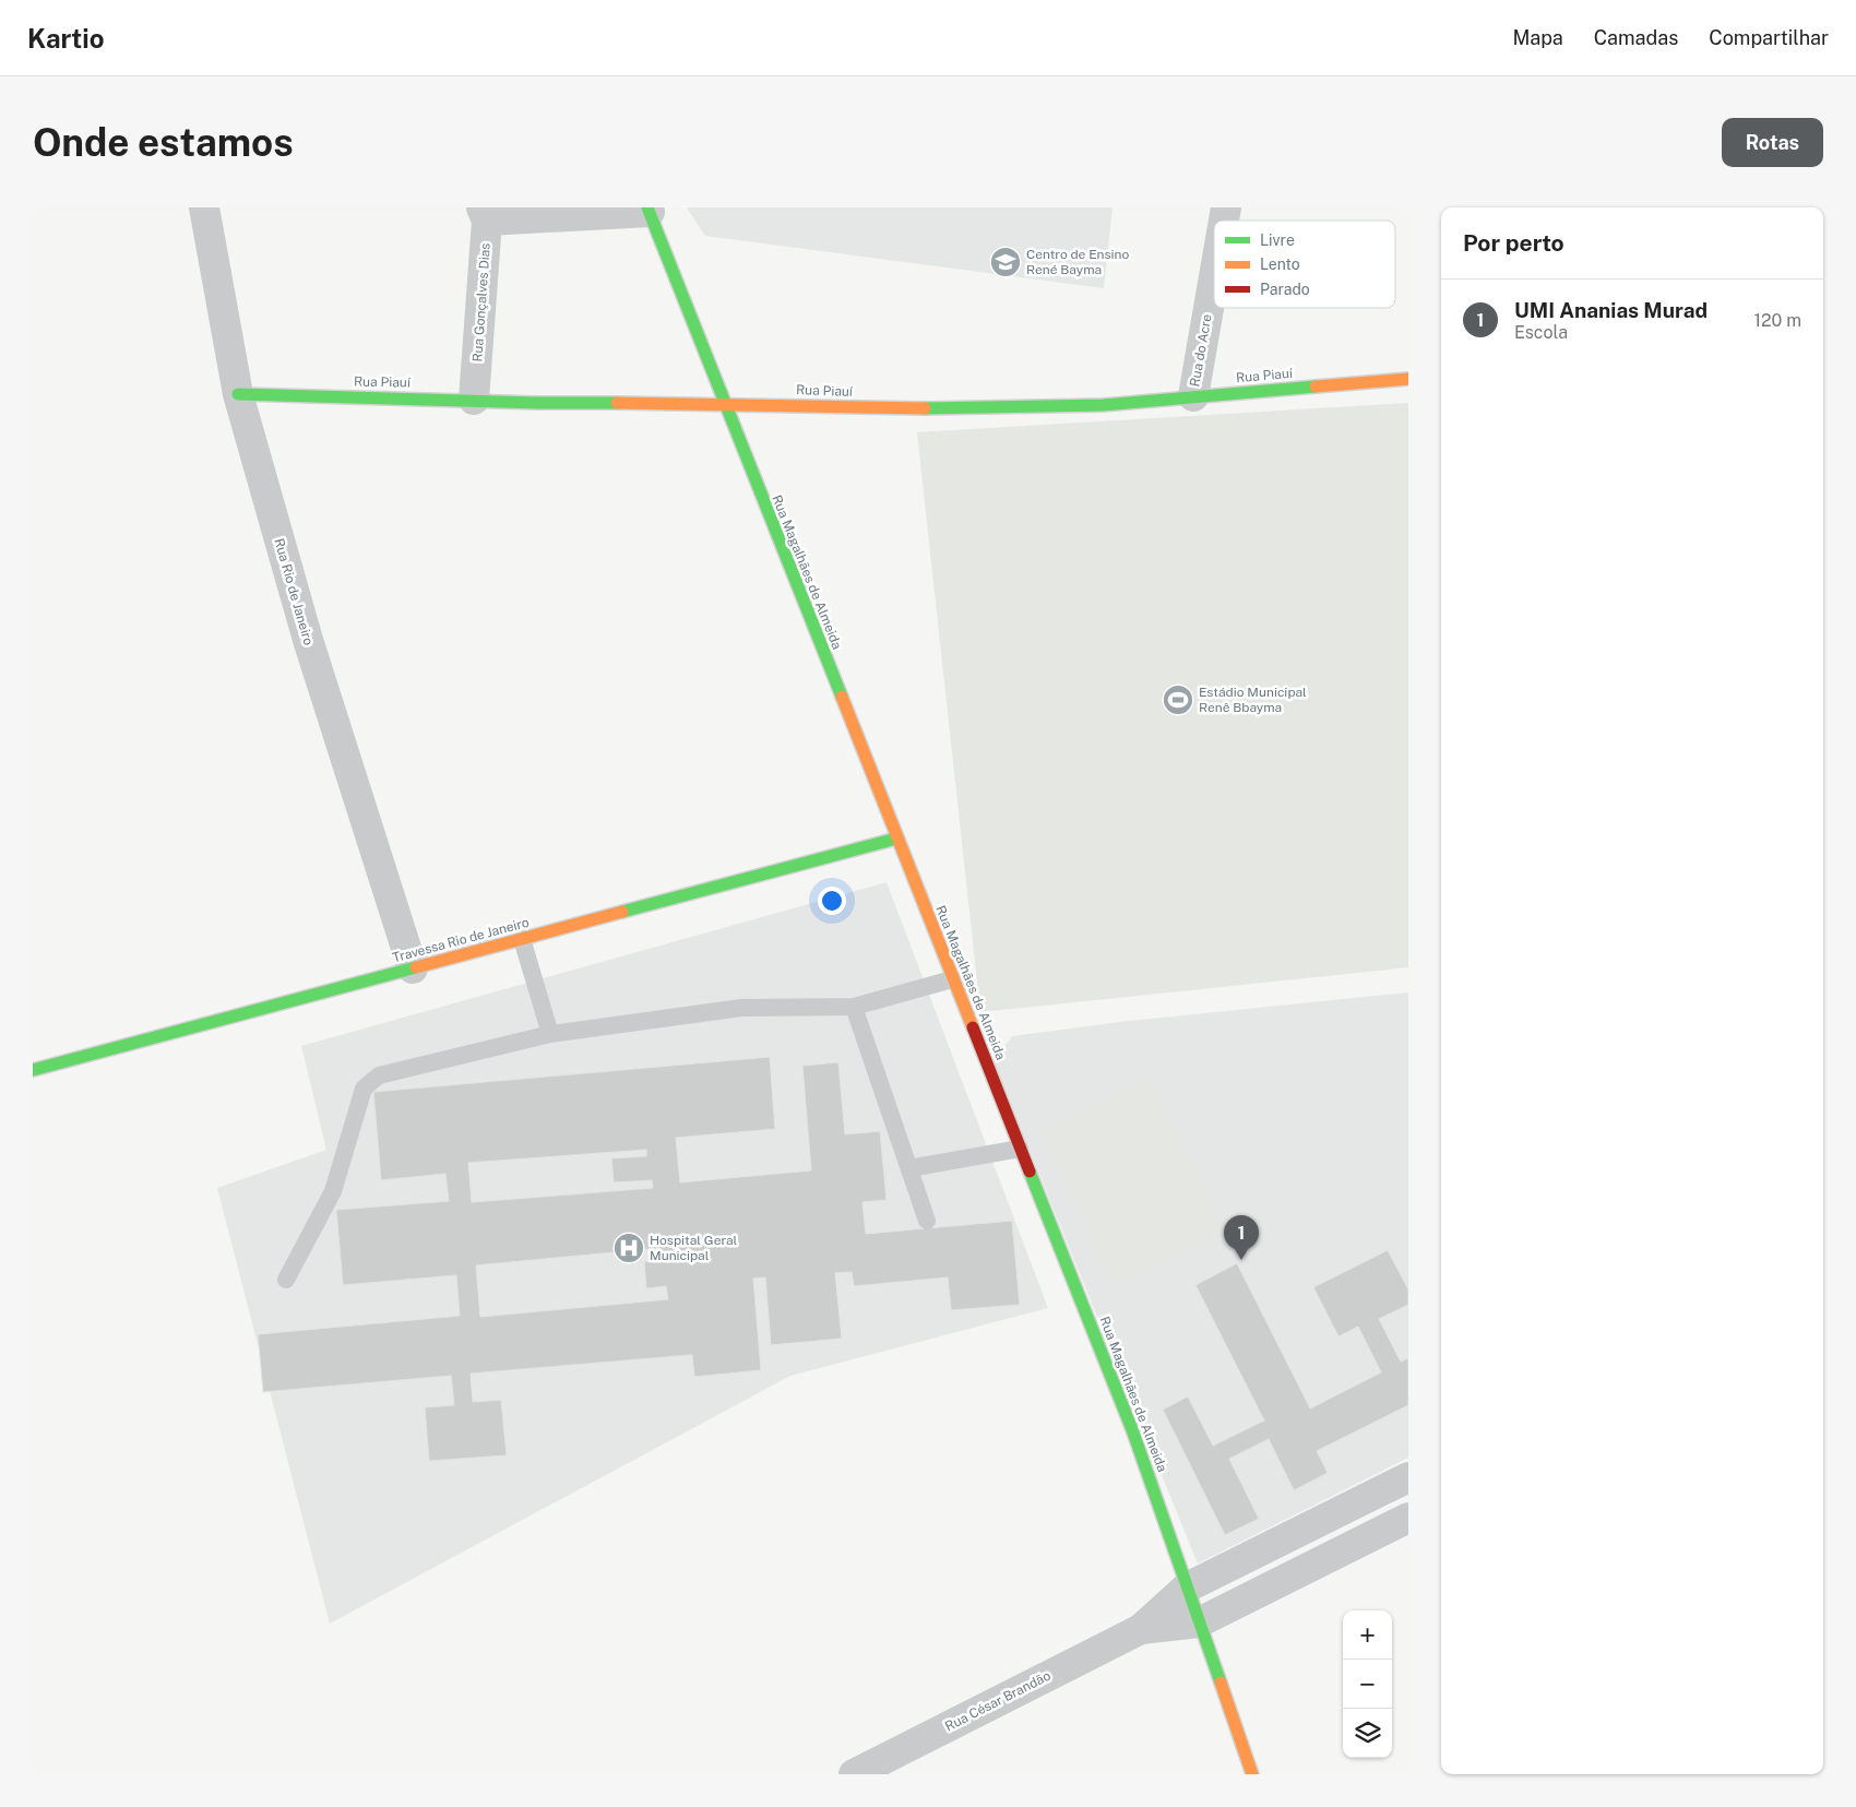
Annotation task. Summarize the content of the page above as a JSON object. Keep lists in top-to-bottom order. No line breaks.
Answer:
{"streets":{"street":["Rua Gonçalves Dias","Rua do Acre","Rua Piauí","Rua Magalhães de Almeida","Rua Rio de Janeiro","Travessa Rio de Janeiro","Rua César Brandão"]},"crossings":[["Rua Gonçalves Dias","Rua Piauí"],["Rua do Acre","Rua Piauí"],["Rua Piauí","Rua Magalhães de Almeida"],["Rua Piauí","Rua Rio de Janeiro"],["Rua Magalhães de Almeida","Travessa Rio de Janeiro"],["Rua Magalhães de Almeida","Rua César Brandão"],["Rua Rio de Janeiro","Travessa Rio de Janeiro"]],"places":{"school or university":["Centro de Ensino René Bayma"],"sports":["Estádio Municipal Renê Bbayma"],"hospital":["Hospital Geral Municipal"]},"legend":["Livre","Lento","Parado"],"page":{"header":"Kartio","nav":["Mapa","Camadas","Compartilhar"],"buttons":"Rotas","title":"Onde estamos","heading":"Por perto","list":[{"mark":"1","name":"UMI Ananias Murad","note":"Escola","value":"120 m"}],"pins":"1","map_buttons":["+","−"]}}
